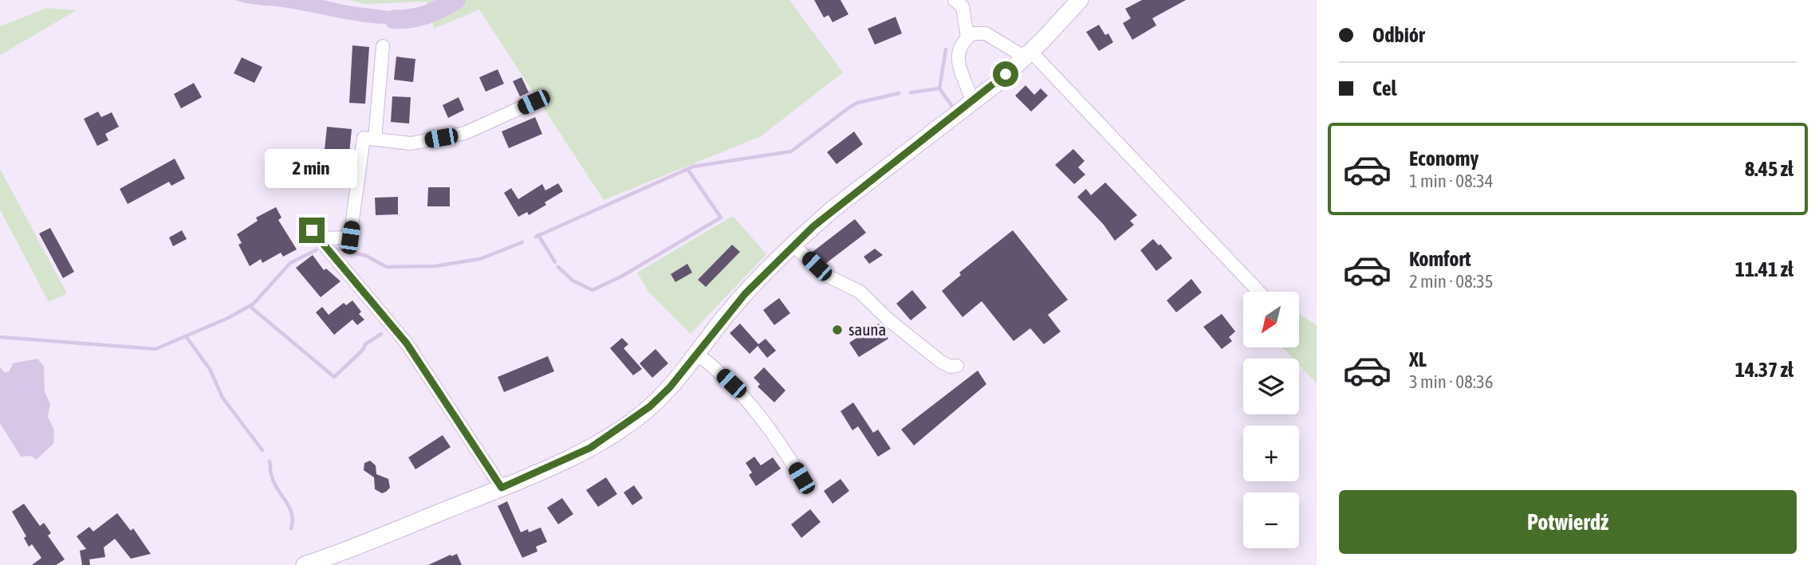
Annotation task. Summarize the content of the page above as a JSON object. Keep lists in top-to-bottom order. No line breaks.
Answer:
{"places":["sauna"],"north":"bottom left","page":{"banner":["Odbiór","Cel"],"list":[{"name":"Economy","note":"1 min · 08:34","value":"8.45 zł"},{"name":"Komfort","note":"2 min · 08:35","value":"11.41 zł"},{"name":"XL","note":"3 min · 08:36","value":"14.37 zł"}],"bubble":"2 min","map_buttons":["+","−"],"buttons":"Potwierdź"}}
